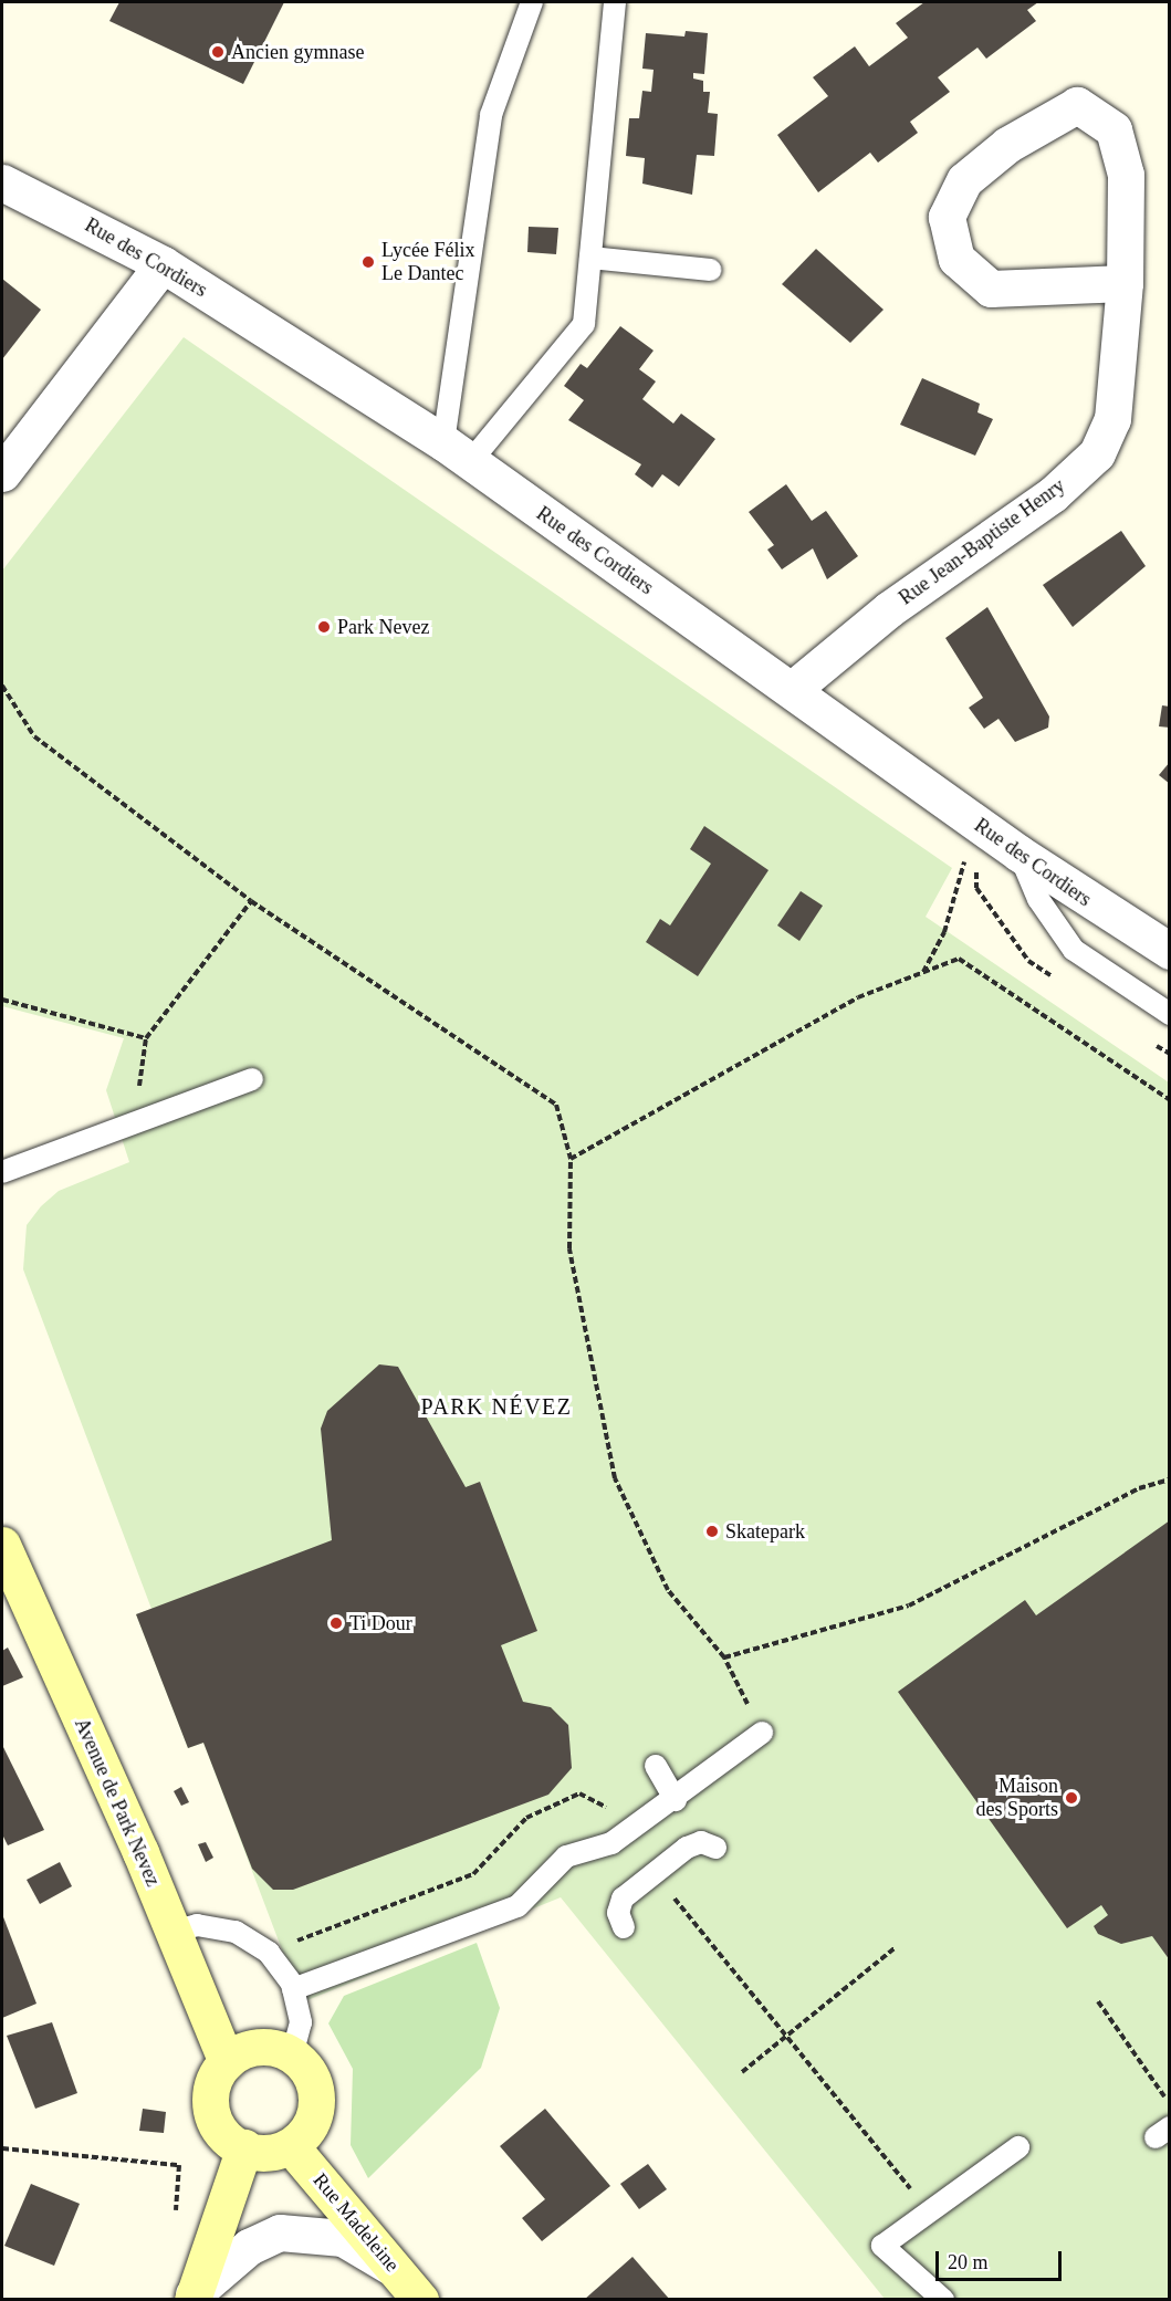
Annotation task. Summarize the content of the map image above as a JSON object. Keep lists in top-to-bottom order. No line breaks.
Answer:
{"streets":{"main road":["Avenue de Park Nevez","Rue Madeleine"],"street":["Rue des Cordiers","Rue Jean-Baptiste Henry"]},"crossings":[["Rue des Cordiers","Rue Jean-Baptiste Henry"],["Avenue de Park Nevez","Rue Madeleine"]],"districts":["PARK NÉVEZ"],"places":["Ancien gymnase","Lycée Félix Le Dantec","Park Nevez","Skatepark","Ti Dour","Maison des Sports"],"scale_bar":"20 m"}
